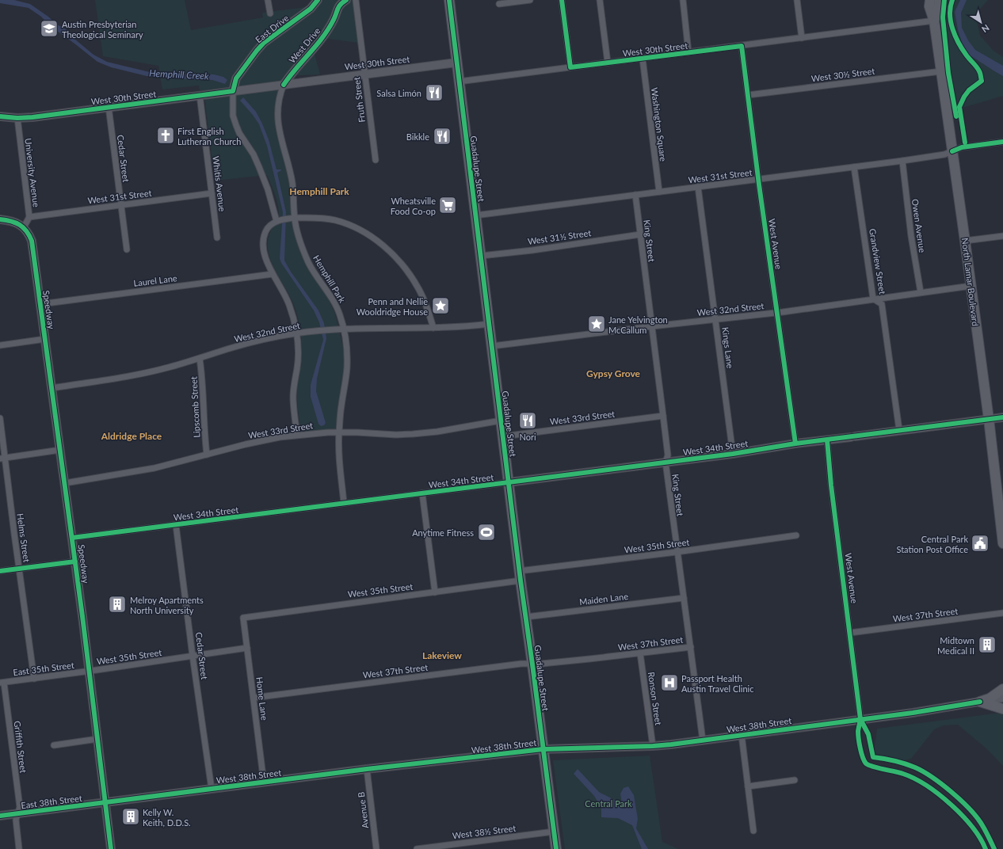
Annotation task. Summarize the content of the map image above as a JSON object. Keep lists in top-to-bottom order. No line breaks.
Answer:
{"streets":{"main road":["Guadalupe Street","North Lamar Boulevard"],"street":["East Drive","West Drive","West 30th Street","West 30½ Street","Fruth Street","Washington Square","Cedar Street","University Avenue","West 31st Street","Whitis Avenue","Owen Avenue","West 31½ Street","King Street","West Avenue","Grandview Street","Hemphill Park","Laurel Lane","West 32nd Street","Speedway","Kings Lane","Lipscomb Street","West 33rd Street","West 34th Street","Helms Street","West 35th Street","Maiden Lane","West 37th Street","East 35th Street","Home Lane","Ronson Street","West 38th Street","Griffith Street","East 38th Street","Avenue B","West 38½ Street"]},"crossings":[["East Drive","West 30th Street"],["West Drive","West 30th Street"],["West Drive","Hemphill Park"],["West 30th Street","Fruth Street"],["West 30th Street","Washington Square"],["West 30th Street","Cedar Street"],["West 30th Street","Guadalupe Street"],["West 30th Street","University Avenue"],["West 30th Street","Whitis Avenue"],["West 30th Street","West Avenue"],["West 30th Street","Hemphill Park"],["West 30th Street","North Lamar Boulevard"],["West 30½ Street","West Avenue"],["West 30½ Street","North Lamar Boulevard"],["Washington Square","West 31st Street"],["Cedar Street","West 31st Street"],["Cedar Street","West 34th Street"],["Cedar Street","West 35th Street"],["Cedar Street","West 38th Street"],["Guadalupe Street","West 31st Street"],["Guadalupe Street","West 31½ Street"],["Guadalupe Street","West 32nd Street"],["Guadalupe Street","West 33rd Street"],["Guadalupe Street","West 34th Street"],["Guadalupe Street","West 35th Street"],["Guadalupe Street","Maiden Lane"],["Guadalupe Street","West 37th Street"],["Guadalupe Street","West 38th Street"],["Guadalupe Street","West 38½ Street"],["University Avenue","West 31st Street"],["University Avenue","Speedway"],["West 31st Street","Whitis Avenue"],["West 31st Street","Owen Avenue"],["West 31st Street","King Street"],["West 31st Street","West Avenue"],["West 31st Street","Grandview Street"],["West 31st Street","North Lamar Boulevard"],["West 31st Street","Kings Lane"],["Owen Avenue","West 32nd Street"],["West 31½ Street","King Street"],["King Street","West 32nd Street"],["King Street","West 33rd Street"],["King Street","West 34th Street"],["King Street","West 35th Street"],["King Street","Maiden Lane"],["King Street","West 37th Street"],["King Street","West 38th Street"],["West Avenue","West 32nd Street"],["West Avenue","West 34th Street"],["West Avenue","West 37th Street"],["West Avenue","West 38th Street"],["Grandview Street","West 32nd Street"],["Grandview Street","West 34th Street"],["Hemphill Park","West 32nd Street"],["Hemphill Park","West 33rd Street"],["Hemphill Park","West 34th Street"],["Laurel Lane","Speedway"],["North Lamar Boulevard","West 32nd Street"],["North Lamar Boulevard","West 34th Street"],["West 32nd Street","Speedway"],["West 32nd Street","Kings Lane"],["West 32nd Street","Lipscomb Street"],["Speedway","West 33rd Street"],["Speedway","West 34th Street"],["Speedway","West 35th Street"],["Speedway","East 35th Street"],["Speedway","West 38th Street"],["Speedway","East 38th Street"],["Kings Lane","West 34th Street"],["Lipscomb Street","West 33rd Street"],["Helms Street","East 35th Street"],["West 35th Street","East 35th Street"],["West 35th Street","Home Lane"],["West 37th Street","Home Lane"],["West 37th Street","Ronson Street"],["East 35th Street","Griffith Street"],["Home Lane","West 38th Street"],["Ronson Street","West 38th Street"],["West 38th Street","East 38th Street"],["West 38th Street","Avenue B"],["Griffith Street","East 38th Street"]],"districts":["Hemphill Park","Gypsy Grove","Aldridge Place","Lakeview"],"water":["Hemphill Creek"],"parks":["Central Park"],"places":{"school or university":["Austin Presbyterian Theological Seminary"],"restaurant":["Salsa Limón","Bikkle","Nori"],"church":["First English Lutheran Church"],"supermarket":["Wheatsville Food Co-op"],"place":["Penn and Nellie Wooldridge House","Jane Yelvington McCallum"],"sports":["Anytime Fitness"],"public building":["Central Park Station Post Office"],"building":["Melroy Apartments North University","Midtown Medical II","Kelly W. Keith, D.D.S."],"hospital":["Passport Health Austin Travel Clinic"]},"north":"bottom right"}
